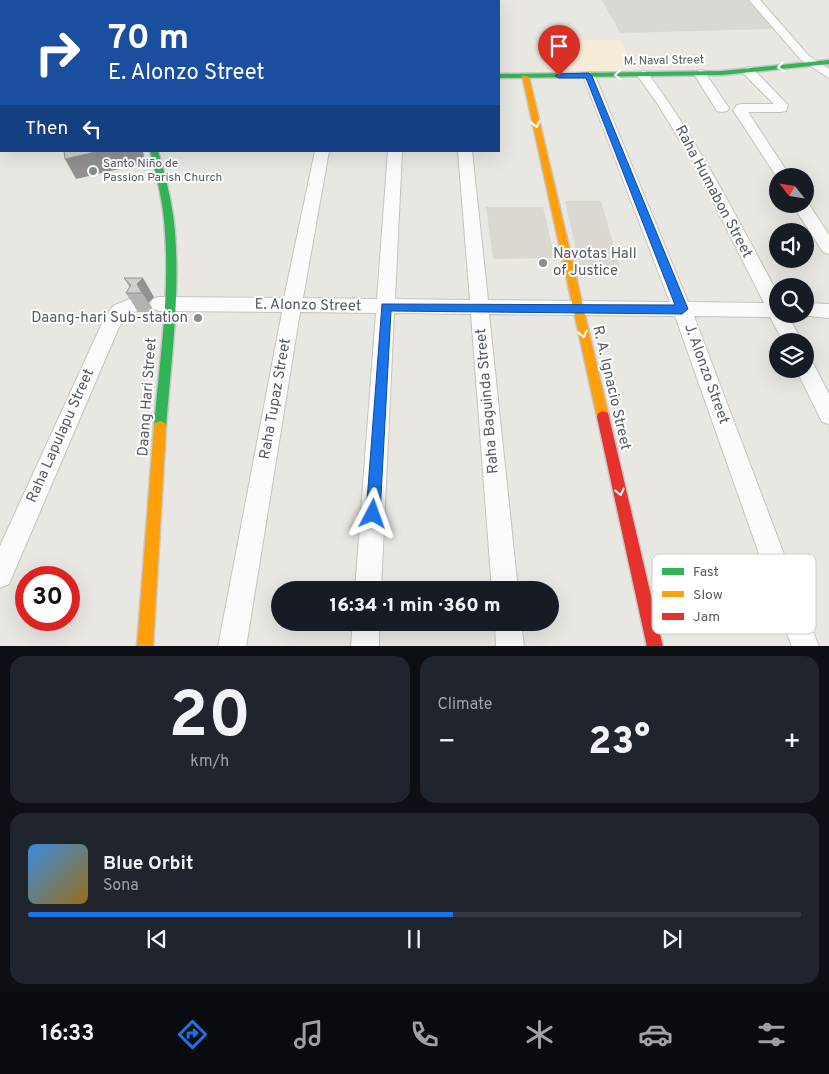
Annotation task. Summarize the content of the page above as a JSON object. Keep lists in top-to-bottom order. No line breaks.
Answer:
{"streets":{"street":["M. Naval Street","Raha Humabon Street","E. Alonzo Street","J. Alonzo Street","R. A. Ignacio Street","Daang Hari Street","Raha Tupaz Street","Raha Baguinda Street","Raha Lapulapu Street"]},"crossings":[["M. Naval Street","Raha Humabon Street"],["M. Naval Street","J. Alonzo Street"],["M. Naval Street","R. A. Ignacio Street"],["E. Alonzo Street","J. Alonzo Street"],["E. Alonzo Street","R. A. Ignacio Street"],["E. Alonzo Street","Daang Hari Street"],["E. Alonzo Street","Raha Tupaz Street"],["E. Alonzo Street","Raha Baguinda Street"]],"one_way":["M. Naval Street","R. A. Ignacio Street"],"places":["Santo Niño de Passion Parish Church","Navotas Hall of Justice","Daang-hari Sub-station"],"legend":["Fast","Slow","Jam"],"north":"top left","page":{"turn":["70 m","E. Alonzo Street"],"then":"Then","limit":"30","trip":"16:34 · 1 min · 360 m","tile":[["20","km/h"],"Climate"],"heat":["−","23°","+"],"song":["Blue Orbit","Sona"],"tabs":"16:33"}}
